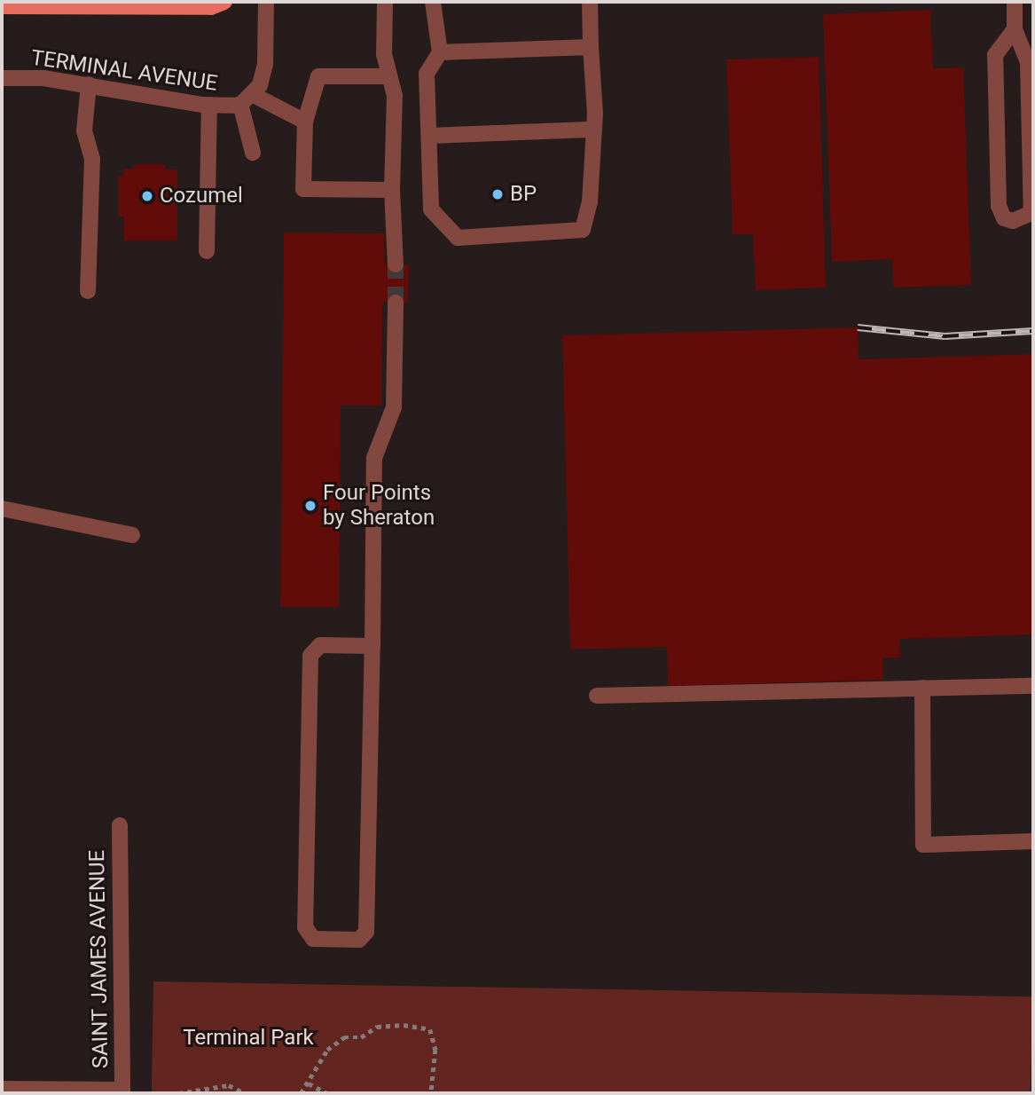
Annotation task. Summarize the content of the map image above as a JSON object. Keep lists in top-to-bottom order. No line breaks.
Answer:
{"streets":{"street":["TERMINAL AVENUE","SAINT JAMES AVENUE"]},"parks":["Terminal Park"],"places":["BP","Cozumel","Four Points by Sheraton"]}
